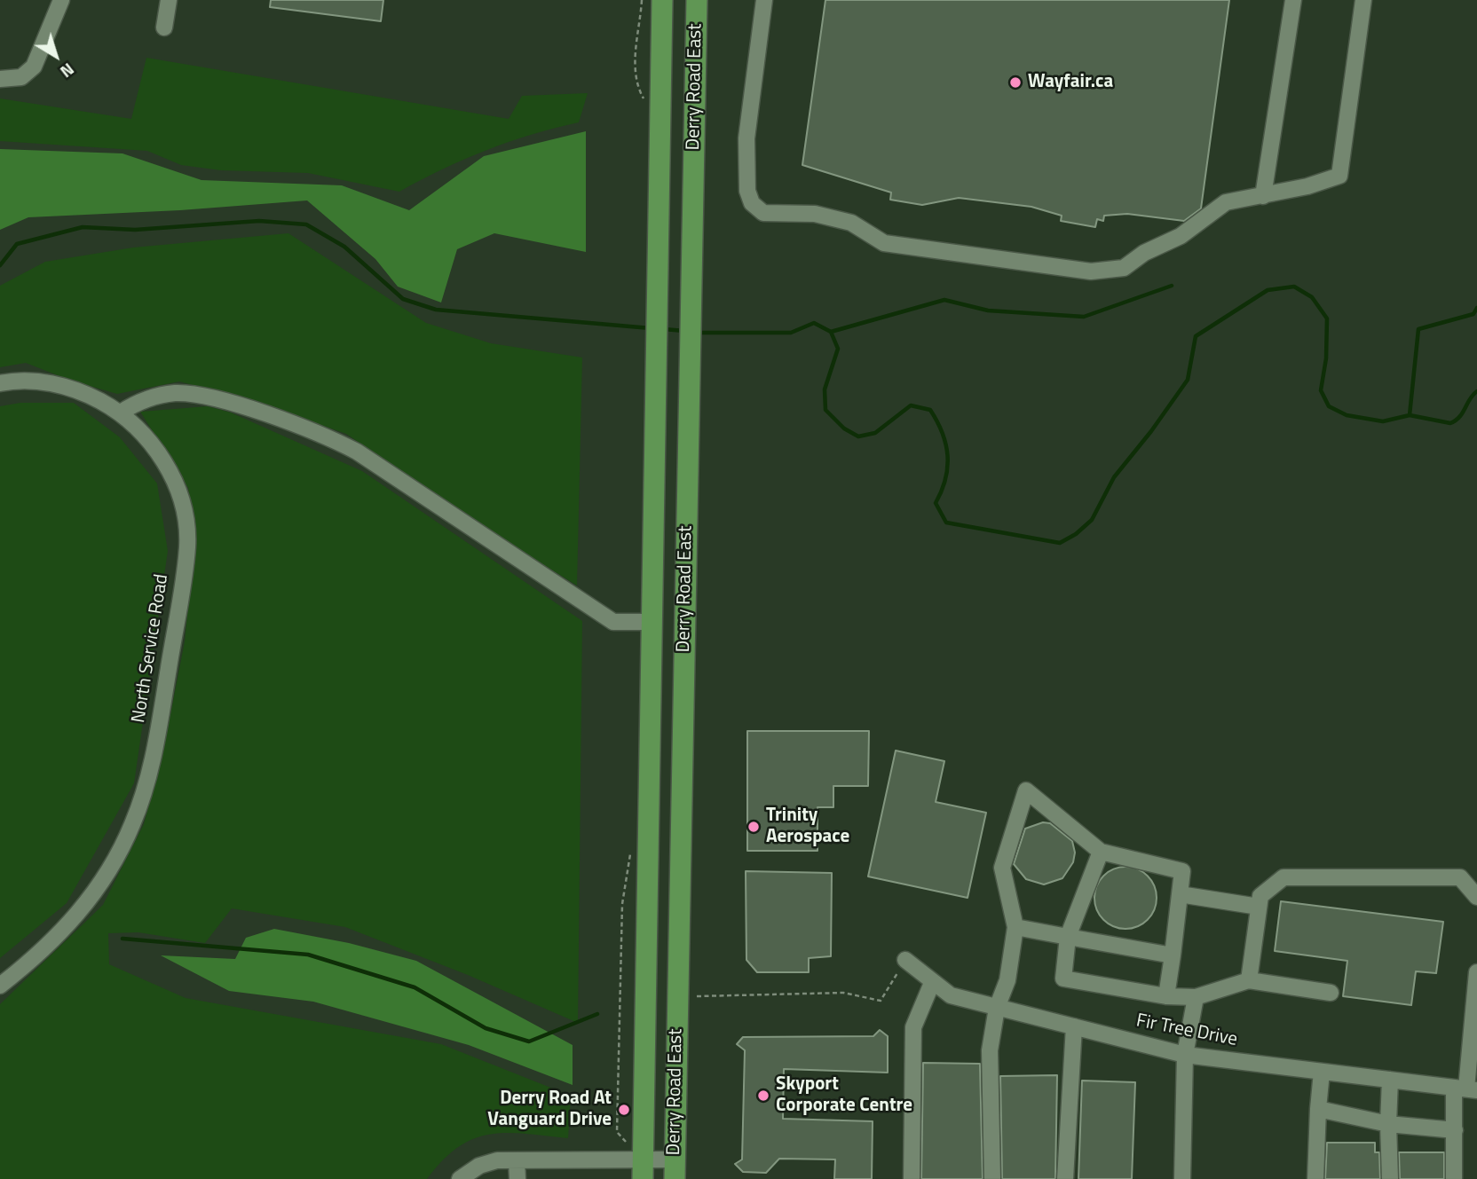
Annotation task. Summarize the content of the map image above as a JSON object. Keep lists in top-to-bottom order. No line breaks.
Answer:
{"streets":{"main road":["Derry Road East"],"street":["North Service Road","Fir Tree Drive"]},"places":["Wayfair.ca","Trinity Aerospace","Skyport Corporate Centre","Derry Road At Vanguard Drive"],"north":"bottom right"}
